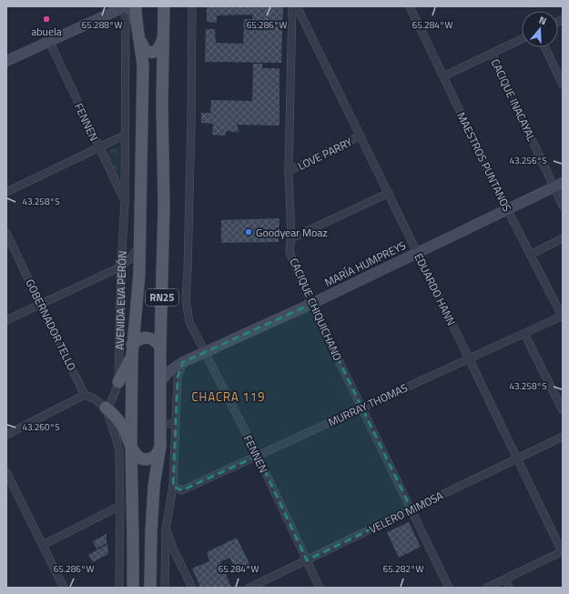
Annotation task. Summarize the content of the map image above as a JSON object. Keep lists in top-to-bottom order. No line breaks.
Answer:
{"streets":{"main road":["RN25","AVENIDA EVA PERÓN"],"street":["CACIQUE INACAYAL","FENNEN","LOVE PARRY","MAESTROS PUNTANOS","MARÍA HUMPREYS","EDUARDO HANN","CACIQUE CHIQUICHANO","GOBERNADOR TELLO","MURRAY THOMAS","VELERO MIMOSA"]},"crossings":[["CACIQUE INACAYAL","MARÍA HUMPREYS"],["FENNEN","MARÍA HUMPREYS"],["FENNEN","AVENIDA EVA PERÓN"],["FENNEN","MURRAY THOMAS"],["FENNEN","VELERO MIMOSA"],["LOVE PARRY","EDUARDO HANN"],["LOVE PARRY","CACIQUE CHIQUICHANO"],["MAESTROS PUNTANOS","MARÍA HUMPREYS"],["MAESTROS PUNTANOS","MURRAY THOMAS"],["MARÍA HUMPREYS","EDUARDO HANN"],["MARÍA HUMPREYS","RN25"],["MARÍA HUMPREYS","CACIQUE CHIQUICHANO"],["EDUARDO HANN","MURRAY THOMAS"],["EDUARDO HANN","VELERO MIMOSA"],["CACIQUE CHIQUICHANO","MURRAY THOMAS"],["CACIQUE CHIQUICHANO","VELERO MIMOSA"]],"districts":["CHACRA 119"],"places":["abuela","Goodyear Moaz"],"north":"top","coordinates":["65.288°W","65.286°W","65.284°W","43.256°S","43.258°S","43.260°S","65.282°W"]}
